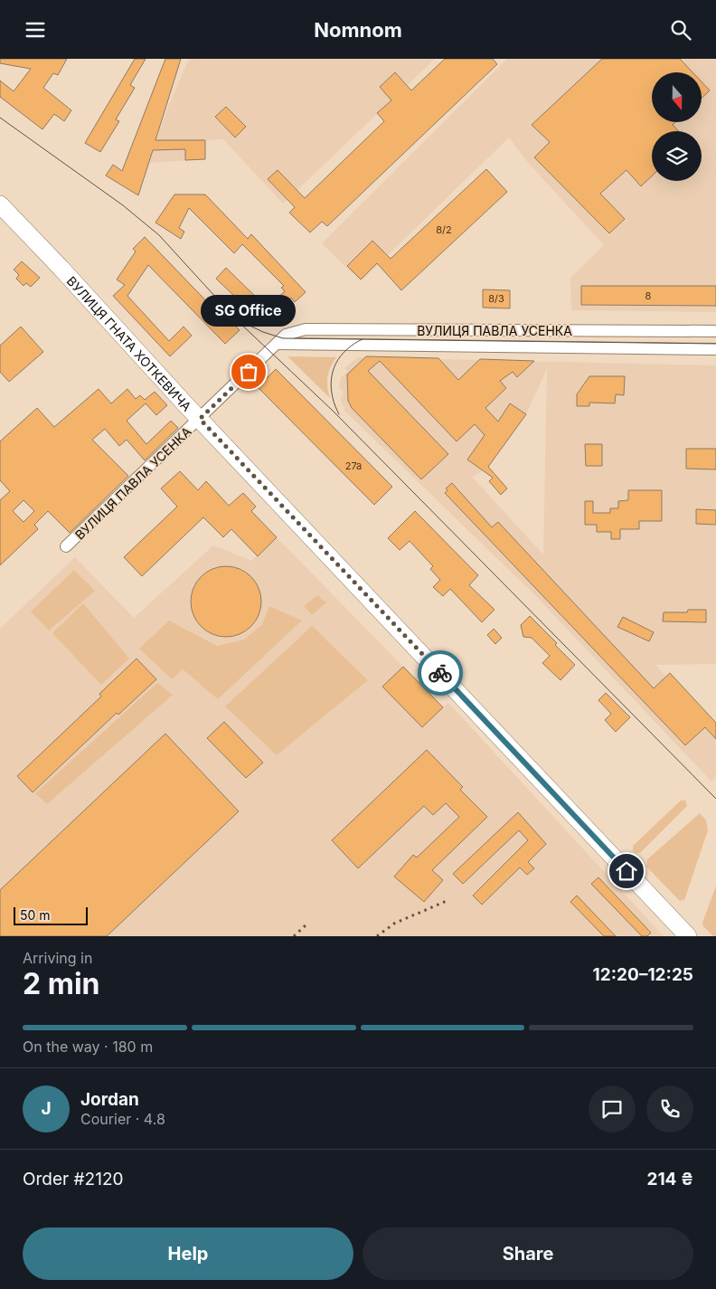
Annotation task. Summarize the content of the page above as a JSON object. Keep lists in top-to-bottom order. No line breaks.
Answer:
{"streets":{"street":["ВУЛИЦЯ ПАВЛА УСЕНКА","ВУЛИЦЯ ГНАТА ХОТКЕВИЧА"]},"crossings":[["ВУЛИЦЯ ПАВЛА УСЕНКА","ВУЛИЦЯ ГНАТА ХОТКЕВИЧА"]],"places":["SG Office"],"house_numbers":["8/2","8","8/3","27а"],"scale_bar":"50 m","north":"bottom","page":{"header":"Nomnom","bubble":"SG Office","scale":"50 m","heading":["2 min","Arriving in","12:20–12:25"],"panel":["Jordan","Courier · 4.8","Order #2120","214 ₴"],"bar":"On the way · 180 m","round":"J","buttons":["Help","Share"]}}
